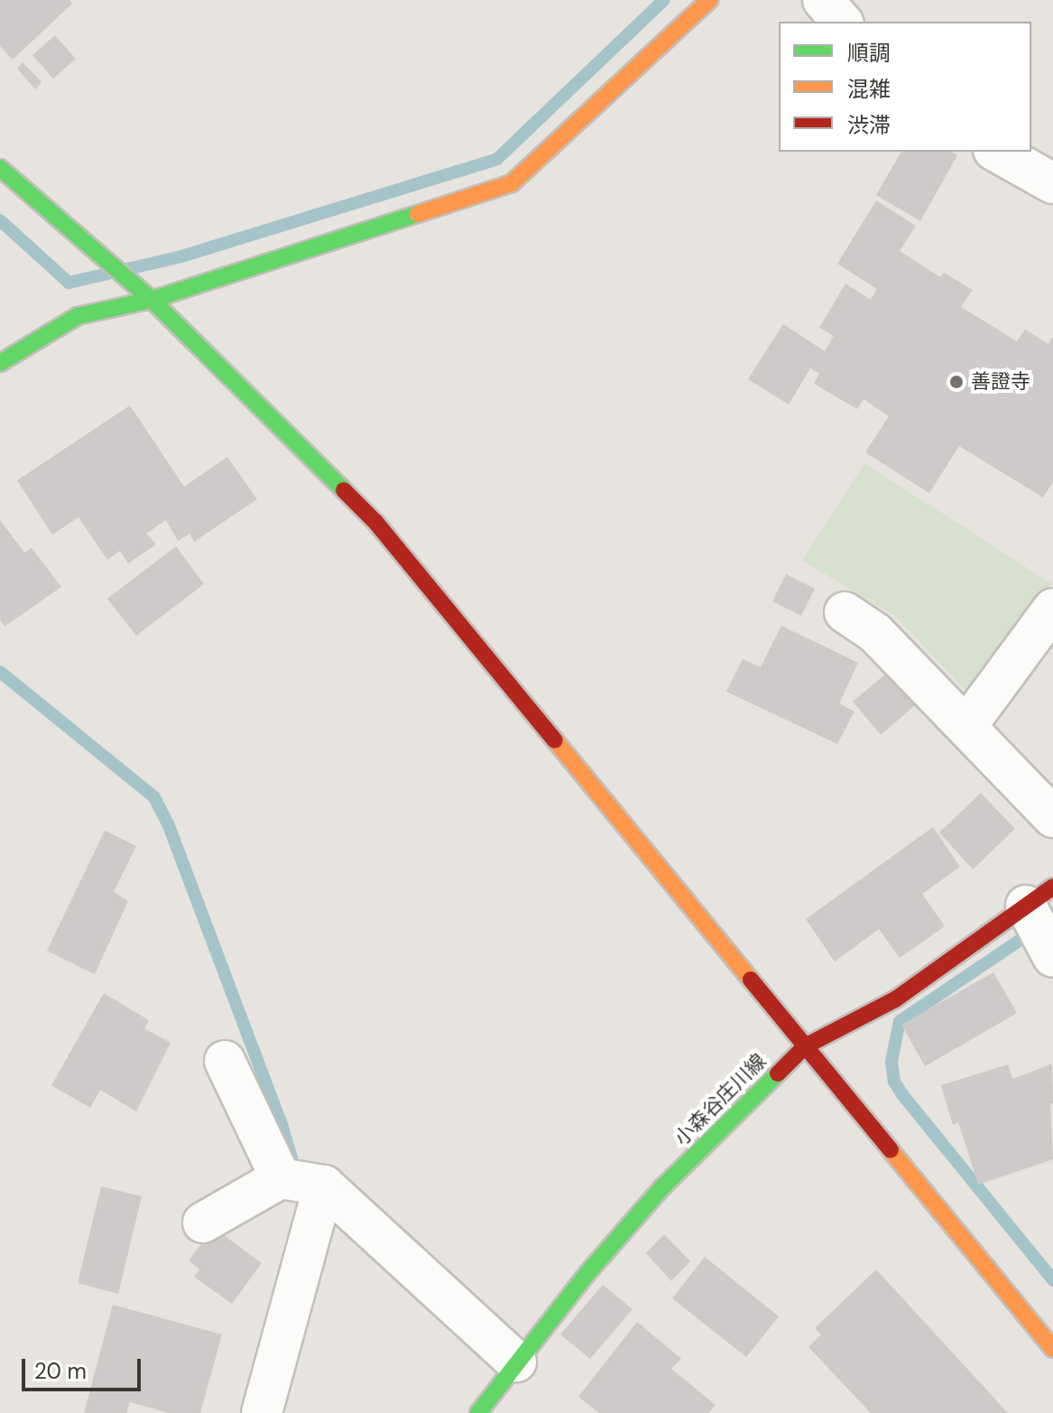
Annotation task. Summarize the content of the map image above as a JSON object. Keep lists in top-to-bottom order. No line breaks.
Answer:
{"streets":{"street":["小森谷庄川線"]},"places":["善證寺"],"legend":["順調","混雑","渋滞"],"scale_bar":"20 m"}
